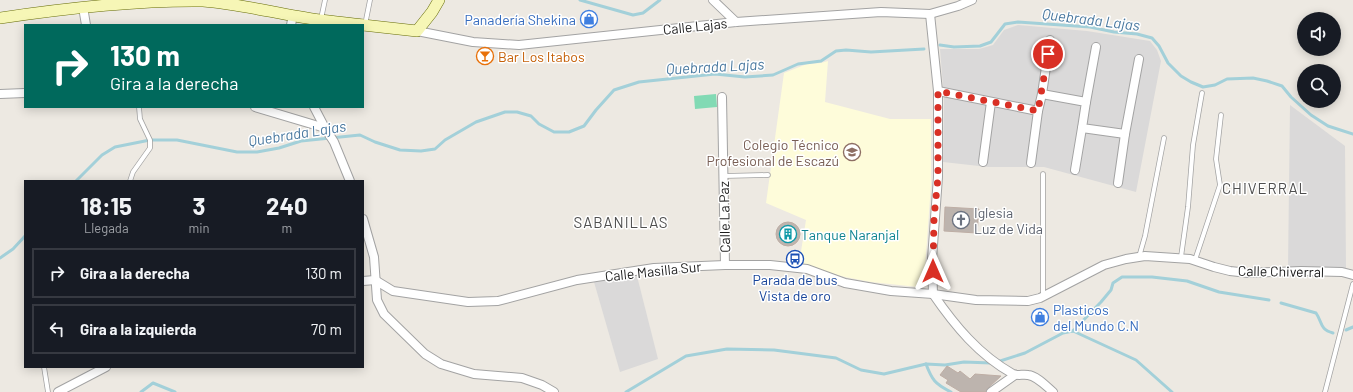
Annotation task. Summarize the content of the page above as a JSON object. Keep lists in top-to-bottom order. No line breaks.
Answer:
{"streets":{"street":["Calle Lajas","Calle La Paz","Calle Masilla Sur","Calle Chiverral"]},"crossings":[["Calle La Paz","Calle Masilla Sur"],["Calle Masilla Sur","Calle Chiverral"]],"districts":["CHIVERRAL","SABANILLAS"],"water":["Quebrada Lajas"],"places":{"shop":["Panadería Shekina","Plasticos del Mundo C.N"],"bar":["Bar Los Itabos"],"school or university":["Colegio Técnico Profesional de Escazú"],"church":["Iglesia Luz de Vida"],"building":["Tanque Naranjal"],"bus stop":["Parada de bus Vista de oro"]},"page":{"turn":["130 m","Gira a la derecha"],"eta":["18:15","Llegada","3","min","240","m"],"list":[{"name":"Gira a la derecha","value":"130 m"},{"name":"Gira a la izquierda","value":"70 m"}]}}
